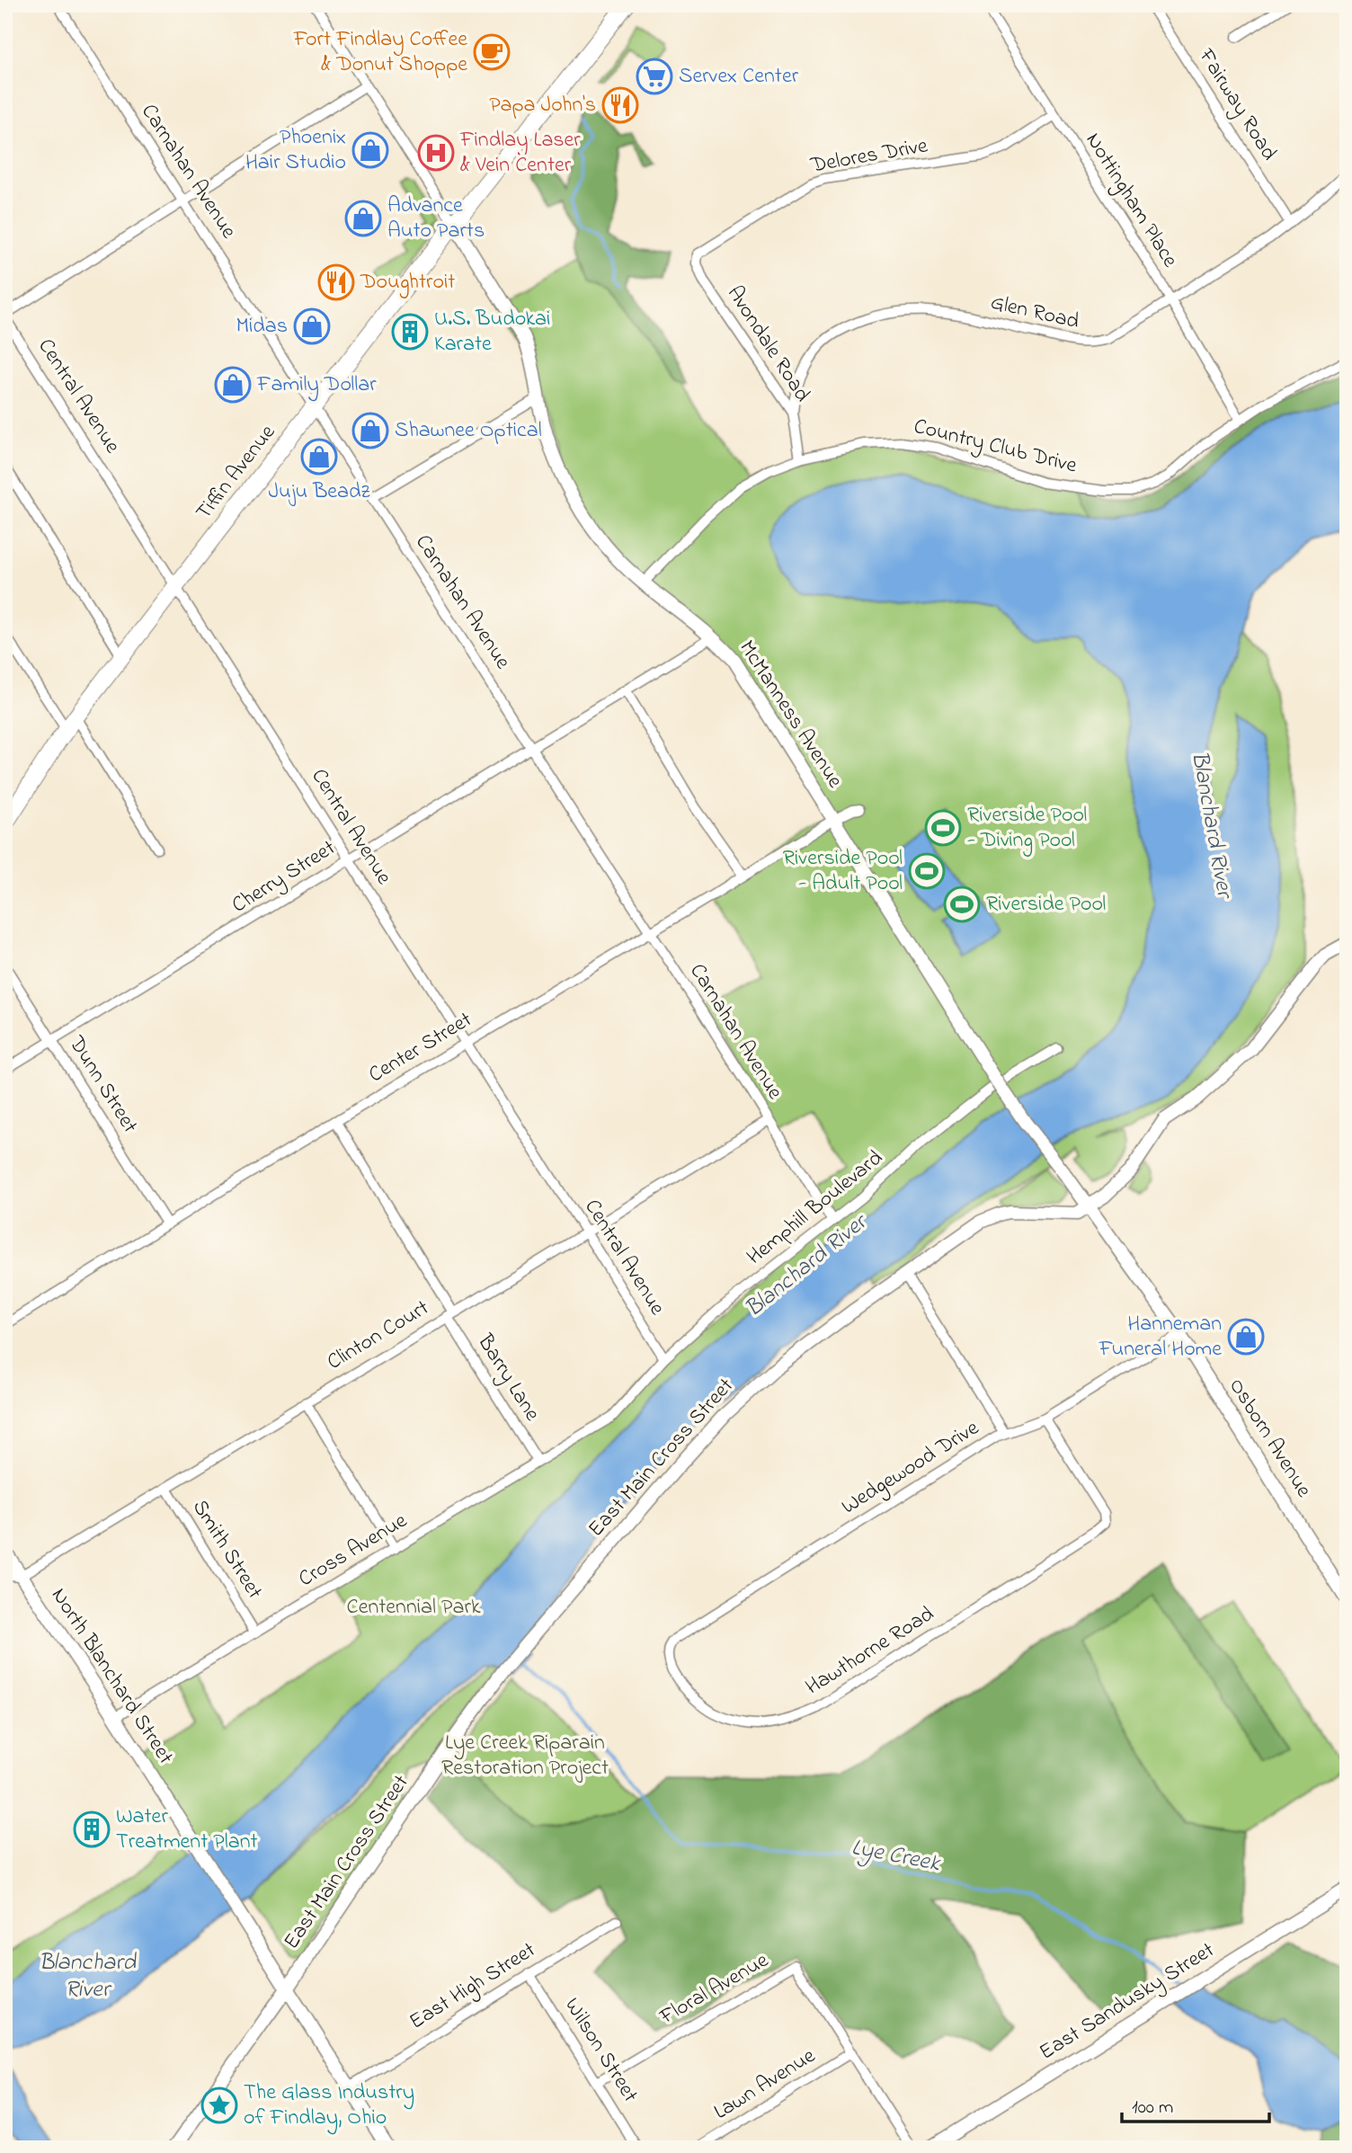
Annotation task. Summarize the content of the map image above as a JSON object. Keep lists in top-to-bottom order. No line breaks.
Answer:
{"streets":{"highway":["Tiffin Avenue"],"main road":["McManness Avenue","Osborn Avenue","East Main Cross Street","North Blanchard Street","East Sandusky Street"],"street":["Fairway Road","Delores Drive","Carnahan Avenue","Nottingham Place","Glen Road","Avondale Road","Central Avenue","Country Club Drive","Cherry Street","Center Street","Dunn Street","Hemphill Boulevard","Clinton Court","Barry Lane","Wedgewood Drive","Smith Street","Cross Avenue","Hawthorne Road","East High Street","Floral Avenue","Wilson Street","Lawn Avenue"]},"crossings":[["Fairway Road","Glen Road"],["Delores Drive","Nottingham Place"],["Delores Drive","Avondale Road"],["Carnahan Avenue","Tiffin Avenue"],["Carnahan Avenue","Cherry Street"],["Carnahan Avenue","Center Street"],["Carnahan Avenue","Hemphill Boulevard"],["Carnahan Avenue","Clinton Court"],["Nottingham Place","Glen Road"],["Nottingham Place","Country Club Drive"],["Glen Road","Avondale Road"],["Avondale Road","Country Club Drive"],["Central Avenue","Tiffin Avenue"],["Central Avenue","Cherry Street"],["Central Avenue","Center Street"],["Central Avenue","Hemphill Boulevard"],["Central Avenue","Clinton Court"],["Country Club Drive","McManness Avenue"],["Tiffin Avenue","McManness Avenue"],["McManness Avenue","Cherry Street"],["McManness Avenue","Center Street"],["McManness Avenue","Osborn Avenue"],["Cherry Street","Dunn Street"],["Center Street","Dunn Street"],["Center Street","Barry Lane"],["Hemphill Boulevard","Cross Avenue"],["Clinton Court","Barry Lane"],["Clinton Court","Smith Street"],["Clinton Court","North Blanchard Street"],["Barry Lane","Cross Avenue"],["Osborn Avenue","East Main Cross Street"],["Osborn Avenue","Wedgewood Drive"],["East Main Cross Street","North Blanchard Street"],["Wedgewood Drive","Hawthorne Road"],["Smith Street","Cross Avenue"],["Cross Avenue","North Blanchard Street"],["North Blanchard Street","East High Street"],["East High Street","Wilson Street"],["Floral Avenue","Wilson Street"],["Floral Avenue","Lawn Avenue"]],"water":["Blanchard River","Lye Creek"],"parks":["Centennial Park","Lye Creek Riparain Restoration Project"],"places":{"cafe":["Fort Findlay Coffee & Donut Shoppe"],"supermarket":["Servex Center"],"restaurant":["Papa John's","Doughtroit"],"shop":["Phoenix Hair Studio","Advance Auto Parts","Midas","Family Dollar","Shawnee Optical","Juju Beadz","Hanneman Funeral Home"],"hospital":["Findlay Laser & Vein Center"],"building":["U.S. Budokai Karate","Water Treatment Plant"],"sports":["Riverside Pool - Diving Pool","Riverside Pool - Adult Pool","Riverside Pool"],"place":["The Glass Industry of Findlay, Ohio"]},"scale_bar":"100 m"}
